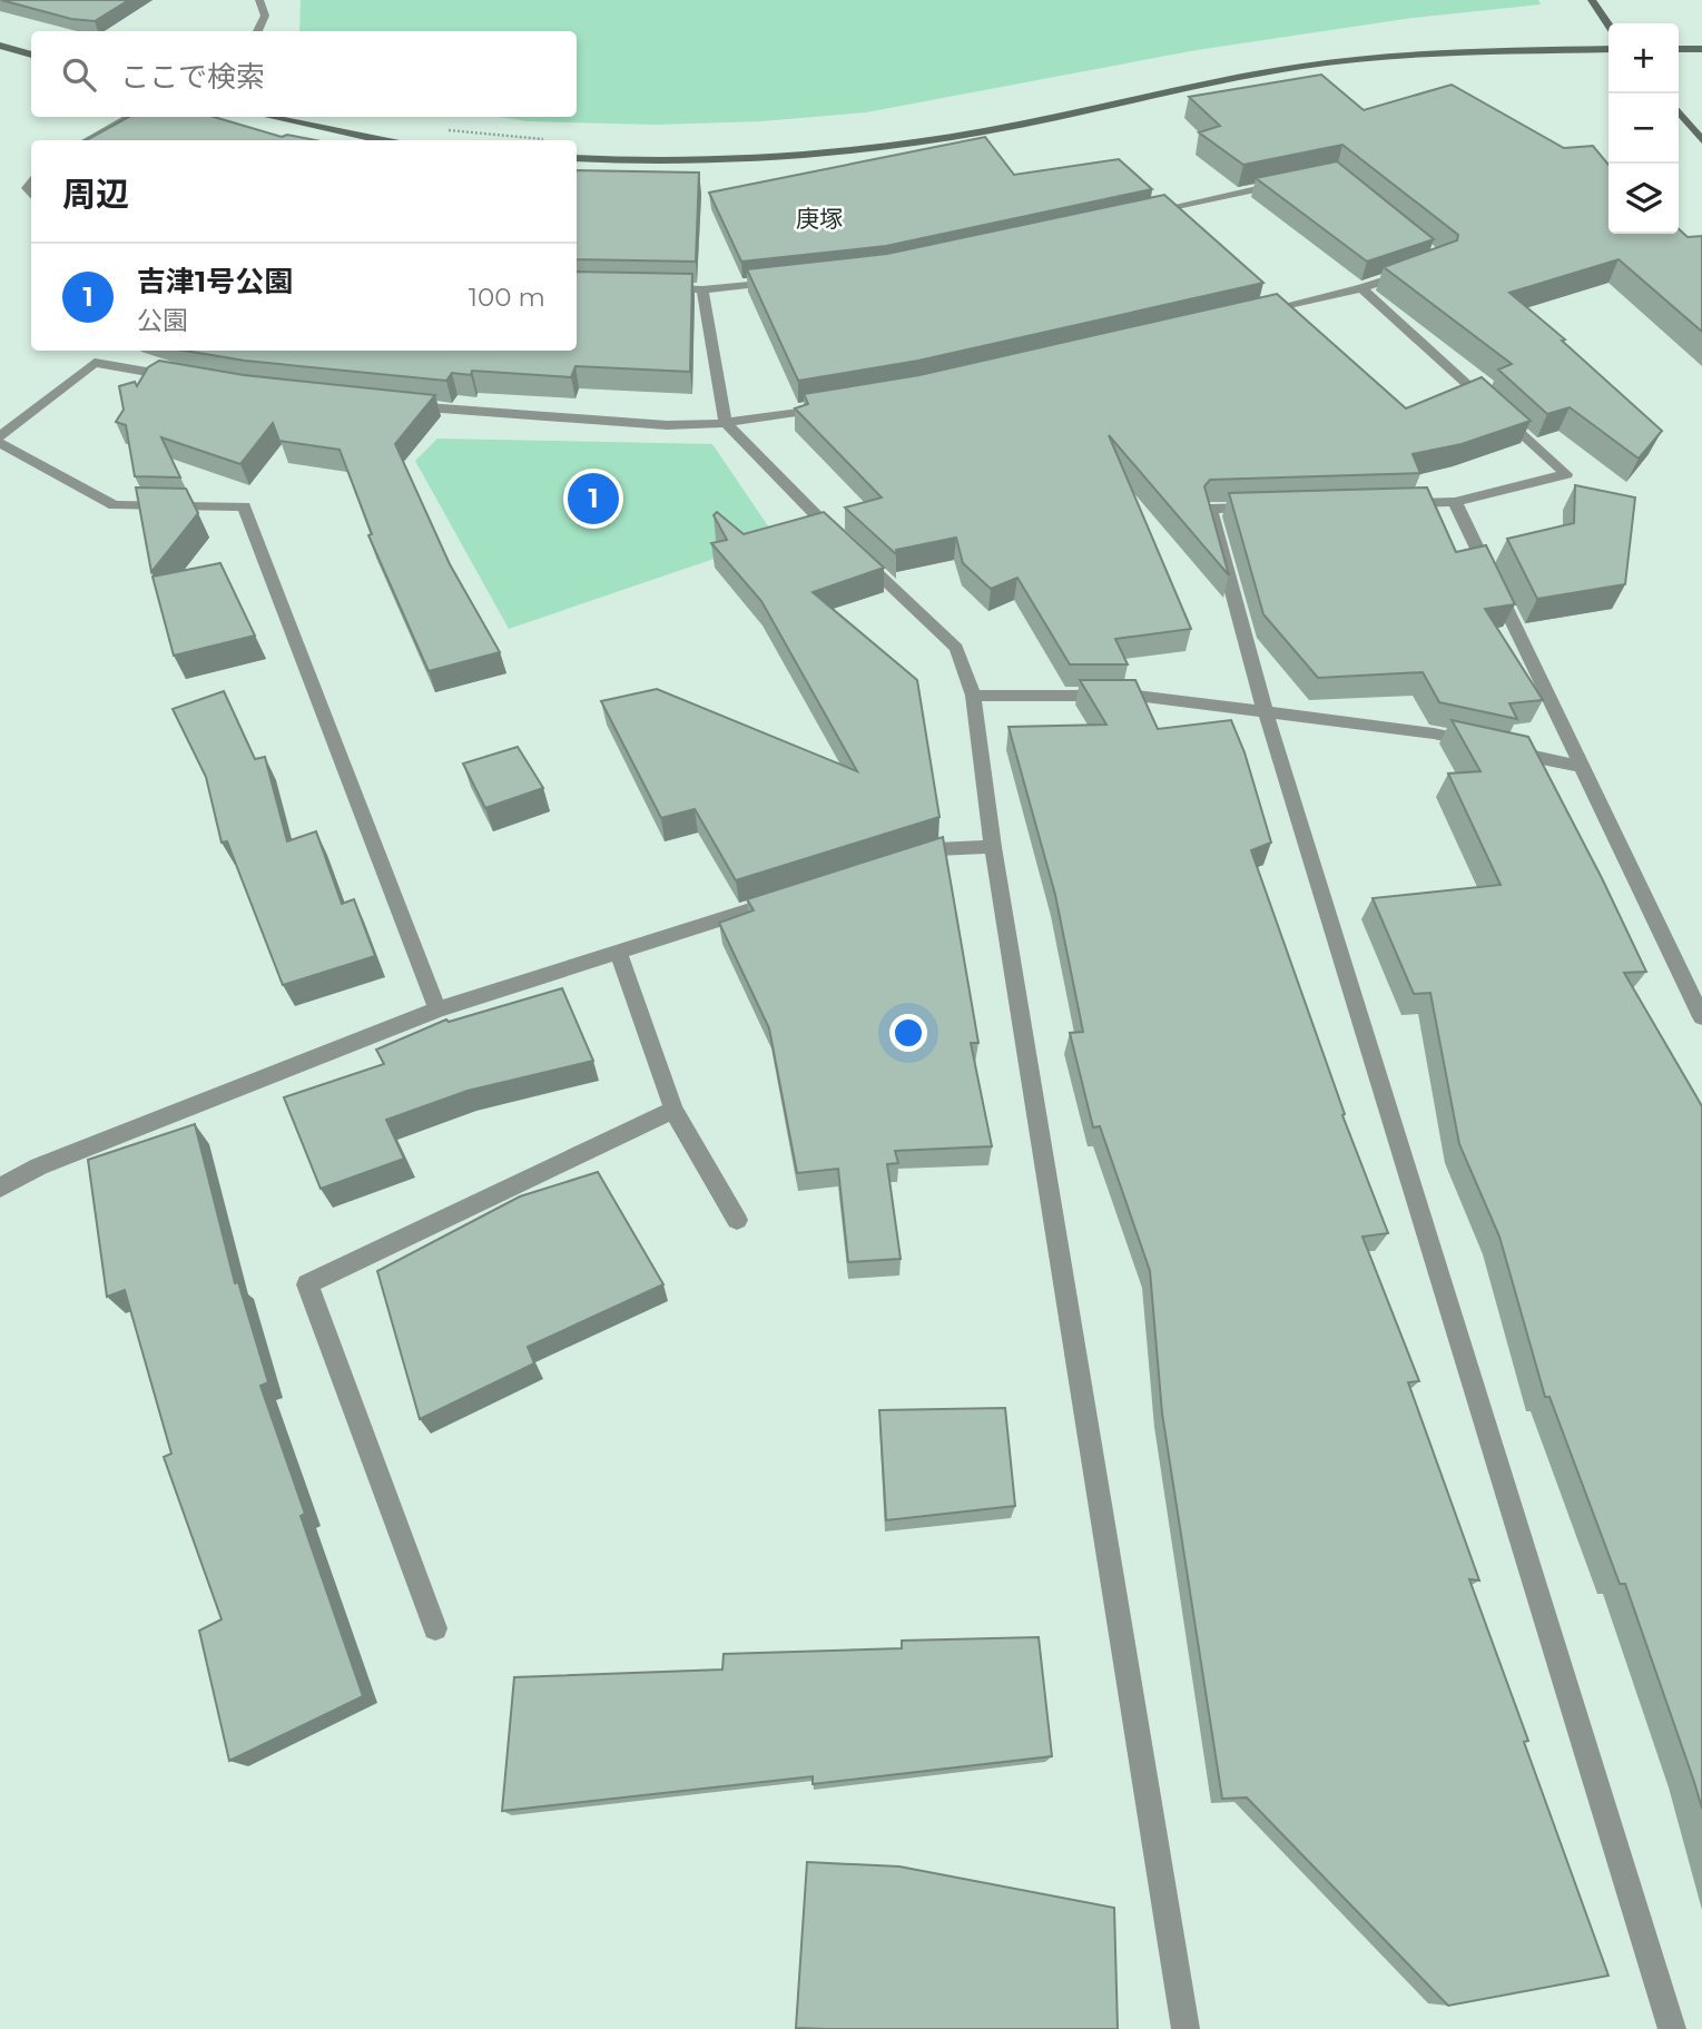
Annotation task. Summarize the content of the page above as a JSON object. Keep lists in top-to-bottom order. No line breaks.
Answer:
{"districts":["庚塚"],"page":{"map_buttons":["+","−"],"search":"ここで検索","heading":"周辺","list":[{"mark":"1","name":"吉津1号公園","note":"公園","value":"100 m"}],"pins":"1"}}
